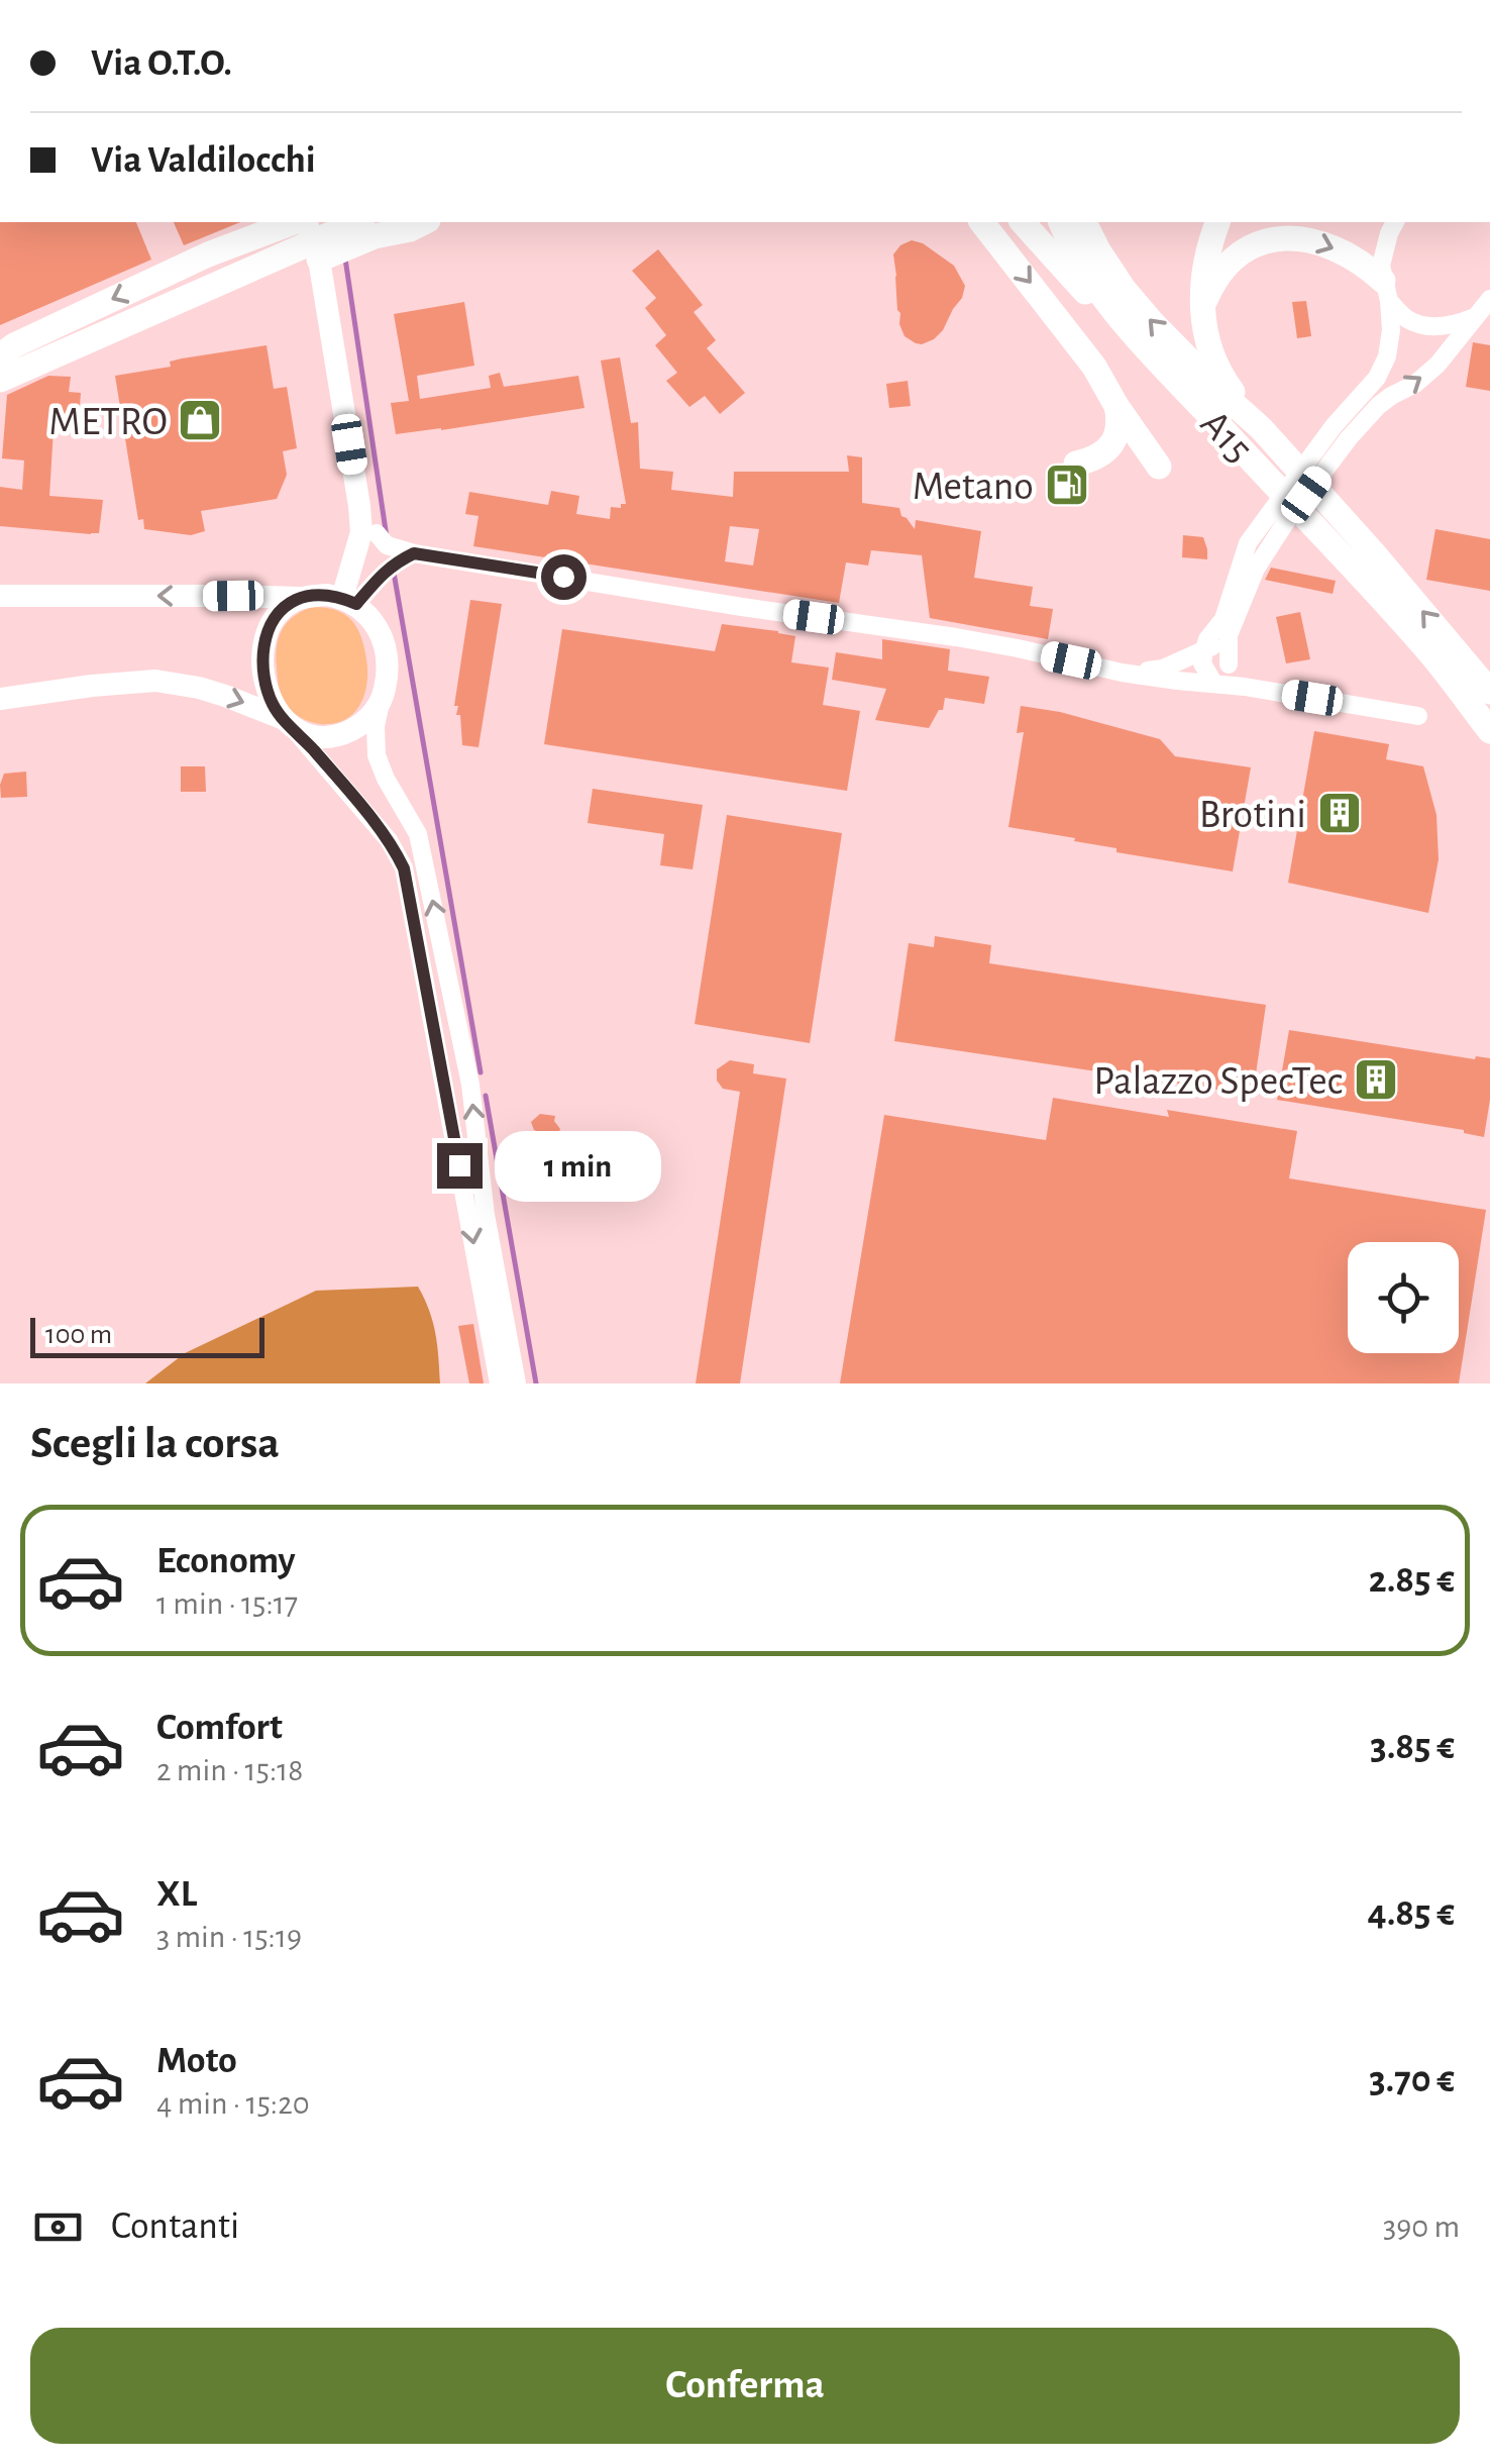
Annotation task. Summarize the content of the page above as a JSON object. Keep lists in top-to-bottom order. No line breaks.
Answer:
{"streets":{"highway":["A15"]},"places":{"shop":["METRO"],"fuel station":["Metano"],"building":["Brotini","Palazzo SpecTec"]},"scale_bar":"100 m","page":{"banner":["Via O.T.O.","Via Valdilocchi"],"bubble":"1 min","scale":"100 m","heading":"Scegli la corsa","list":[{"name":"Economy","note":"1 min · 15:17","value":"2.85 €"},{"name":"Comfort","note":"2 min · 15:18","value":"3.85 €"},{"name":"XL","note":"3 min · 15:19","value":"4.85 €"},{"name":"Moto","note":"4 min · 15:20","value":"3.70 €"}],"pay":["Contanti","390 m"],"buttons":"Conferma"}}
